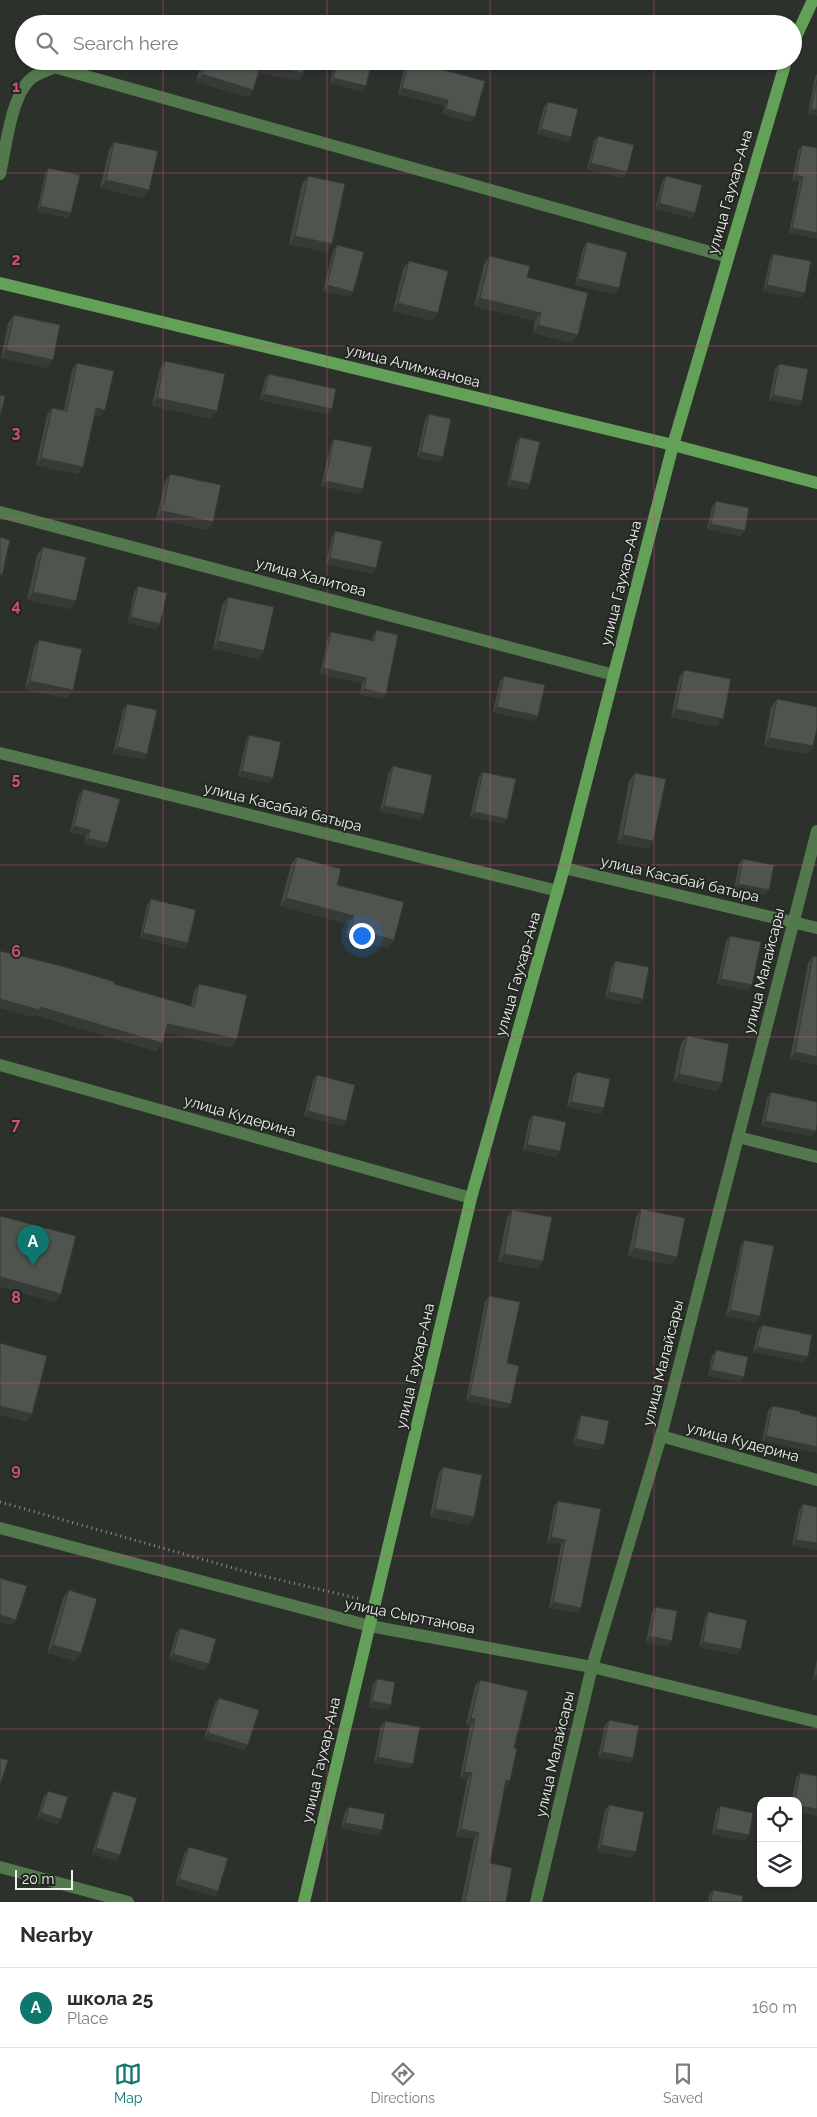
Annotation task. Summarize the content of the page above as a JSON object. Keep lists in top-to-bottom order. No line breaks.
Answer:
{"streets":{"street":["улица Гаухар-Ана","улица Алимжанова","улица Халитова","улица Касабай батыра","улица Малайсары","улица Кудерина","улица Сырттанова"]},"crossings":[["улица Гаухар-Ана","улица Алимжанова"],["улица Гаухар-Ана","улица Халитова"],["улица Гаухар-Ана","улица Касабай батыра"],["улица Гаухар-Ана","улица Кудерина"],["улица Гаухар-Ана","улица Сырттанова"],["улица Касабай батыра","улица Малайсары"],["улица Малайсары","улица Кудерина"],["улица Малайсары","улица Сырттанова"]],"scale_bar":"20 m","page":{"search":"Search here","pins":"A","scale":"20 m","heading":"Nearby","list":[{"mark":"A","name":"школа 25","note":"Place","value":"160 m"}],"nav":["Map","Directions","Saved"]},"grid":{"rows":["1","2","3","4","5","6","7","8","9"]}}
